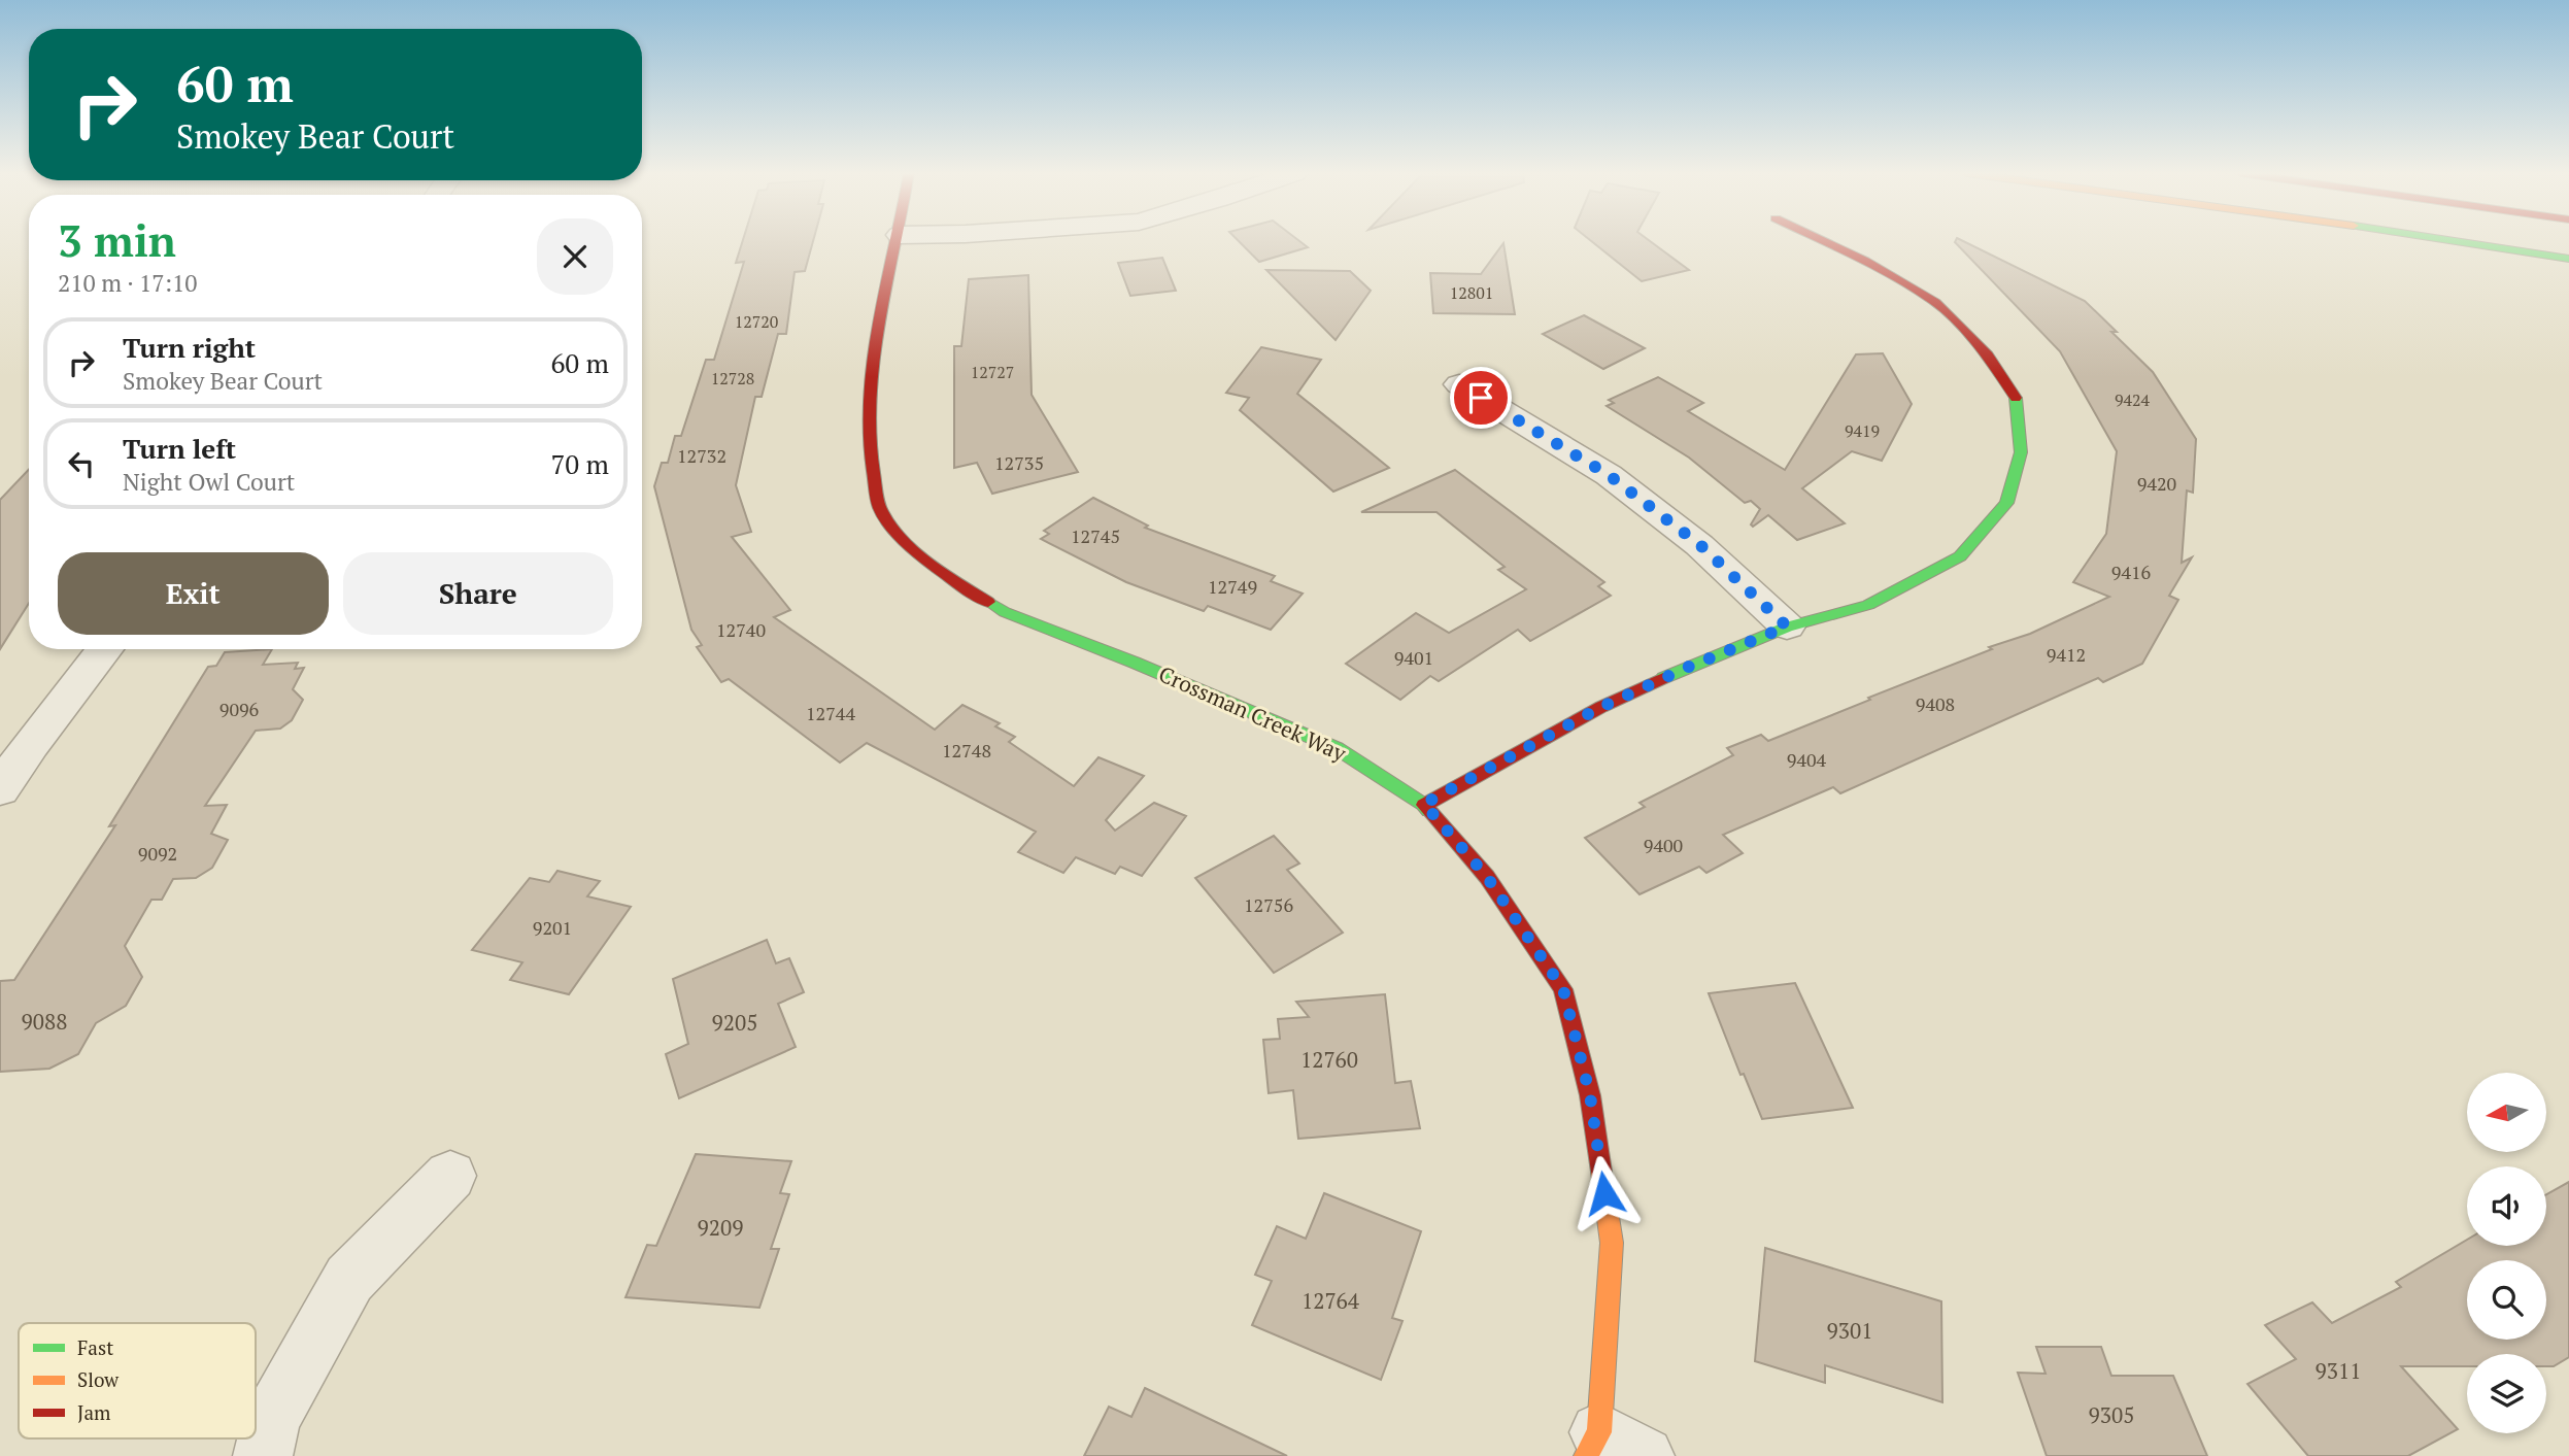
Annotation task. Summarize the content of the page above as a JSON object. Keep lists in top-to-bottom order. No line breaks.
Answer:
{"streets":{"street":["Crossman Creek Way"]},"house_numbers":["12801","12720","12727","12728","9424","9419","12732","12735","9420","12745","9416","12749","12740","9412","9401","9408","9096","12744","12748","9404","9400","9092","12756","9201","9088","9205","12760","9209","12764","9301","9311","9305"],"legend":["Fast","Slow","Jam"],"north":"left","page":{"turn":["60 m","Smokey Bear Court"],"heading":["3 min","210 m · 17:10"],"list":[{"name":"Turn right","note":"Smokey Bear Court","value":"60 m"},{"name":"Turn left","note":"Night Owl Court","value":"70 m"}],"buttons":["Exit","Share"]}}
